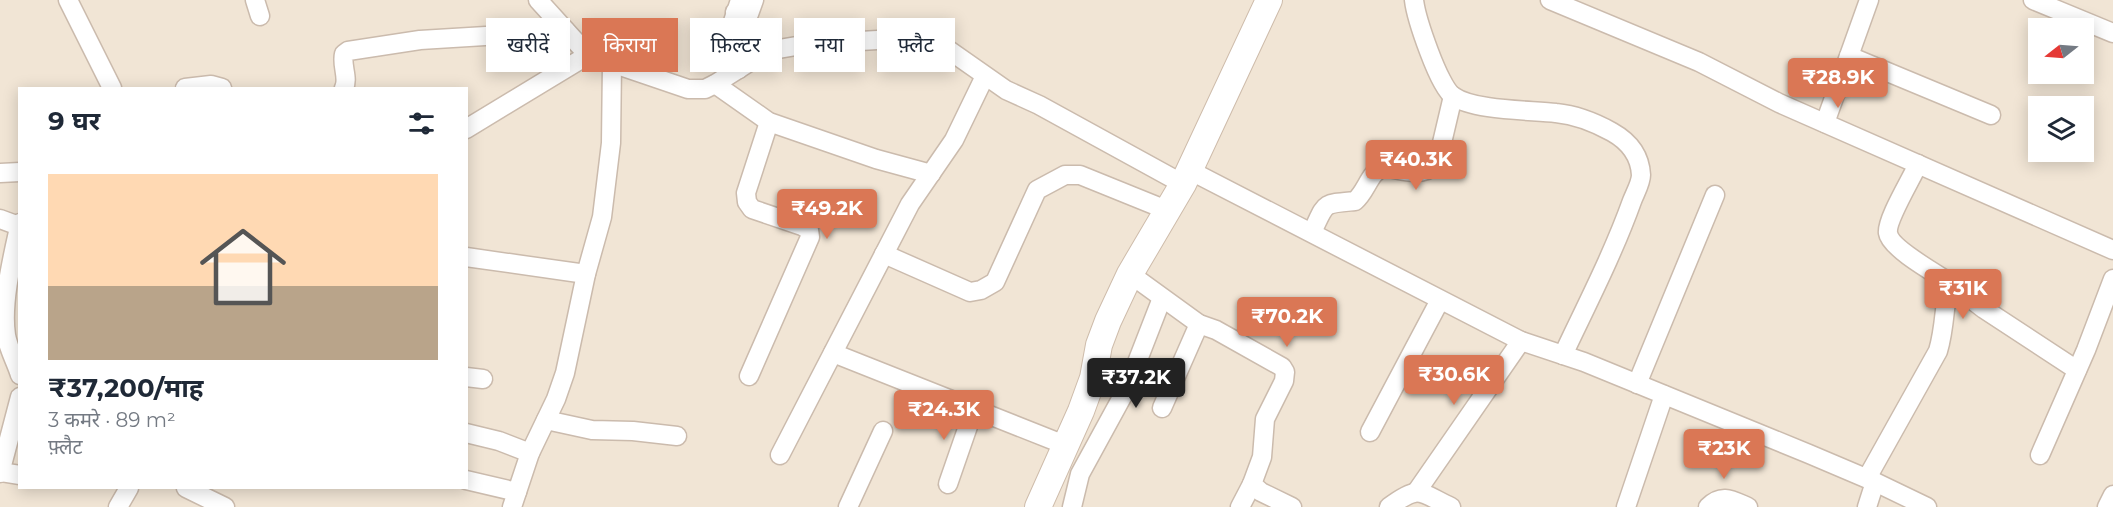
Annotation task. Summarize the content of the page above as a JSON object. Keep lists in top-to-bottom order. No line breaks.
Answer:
{"north":"left","page":{"chip":["खरीदें","किराया","फ़िल्टर","नया","फ़्लैट"],"price":["₹28.9K","₹40.3K","₹49.2K","₹31K","₹70.2K","₹30.6K","₹37.2K","₹24.3K","₹23K"],"heading":"9 घर","list":[{"name":"₹37,200/माह","note":"3 कमरे · 89 m² · फ़्लैट"}]}}
